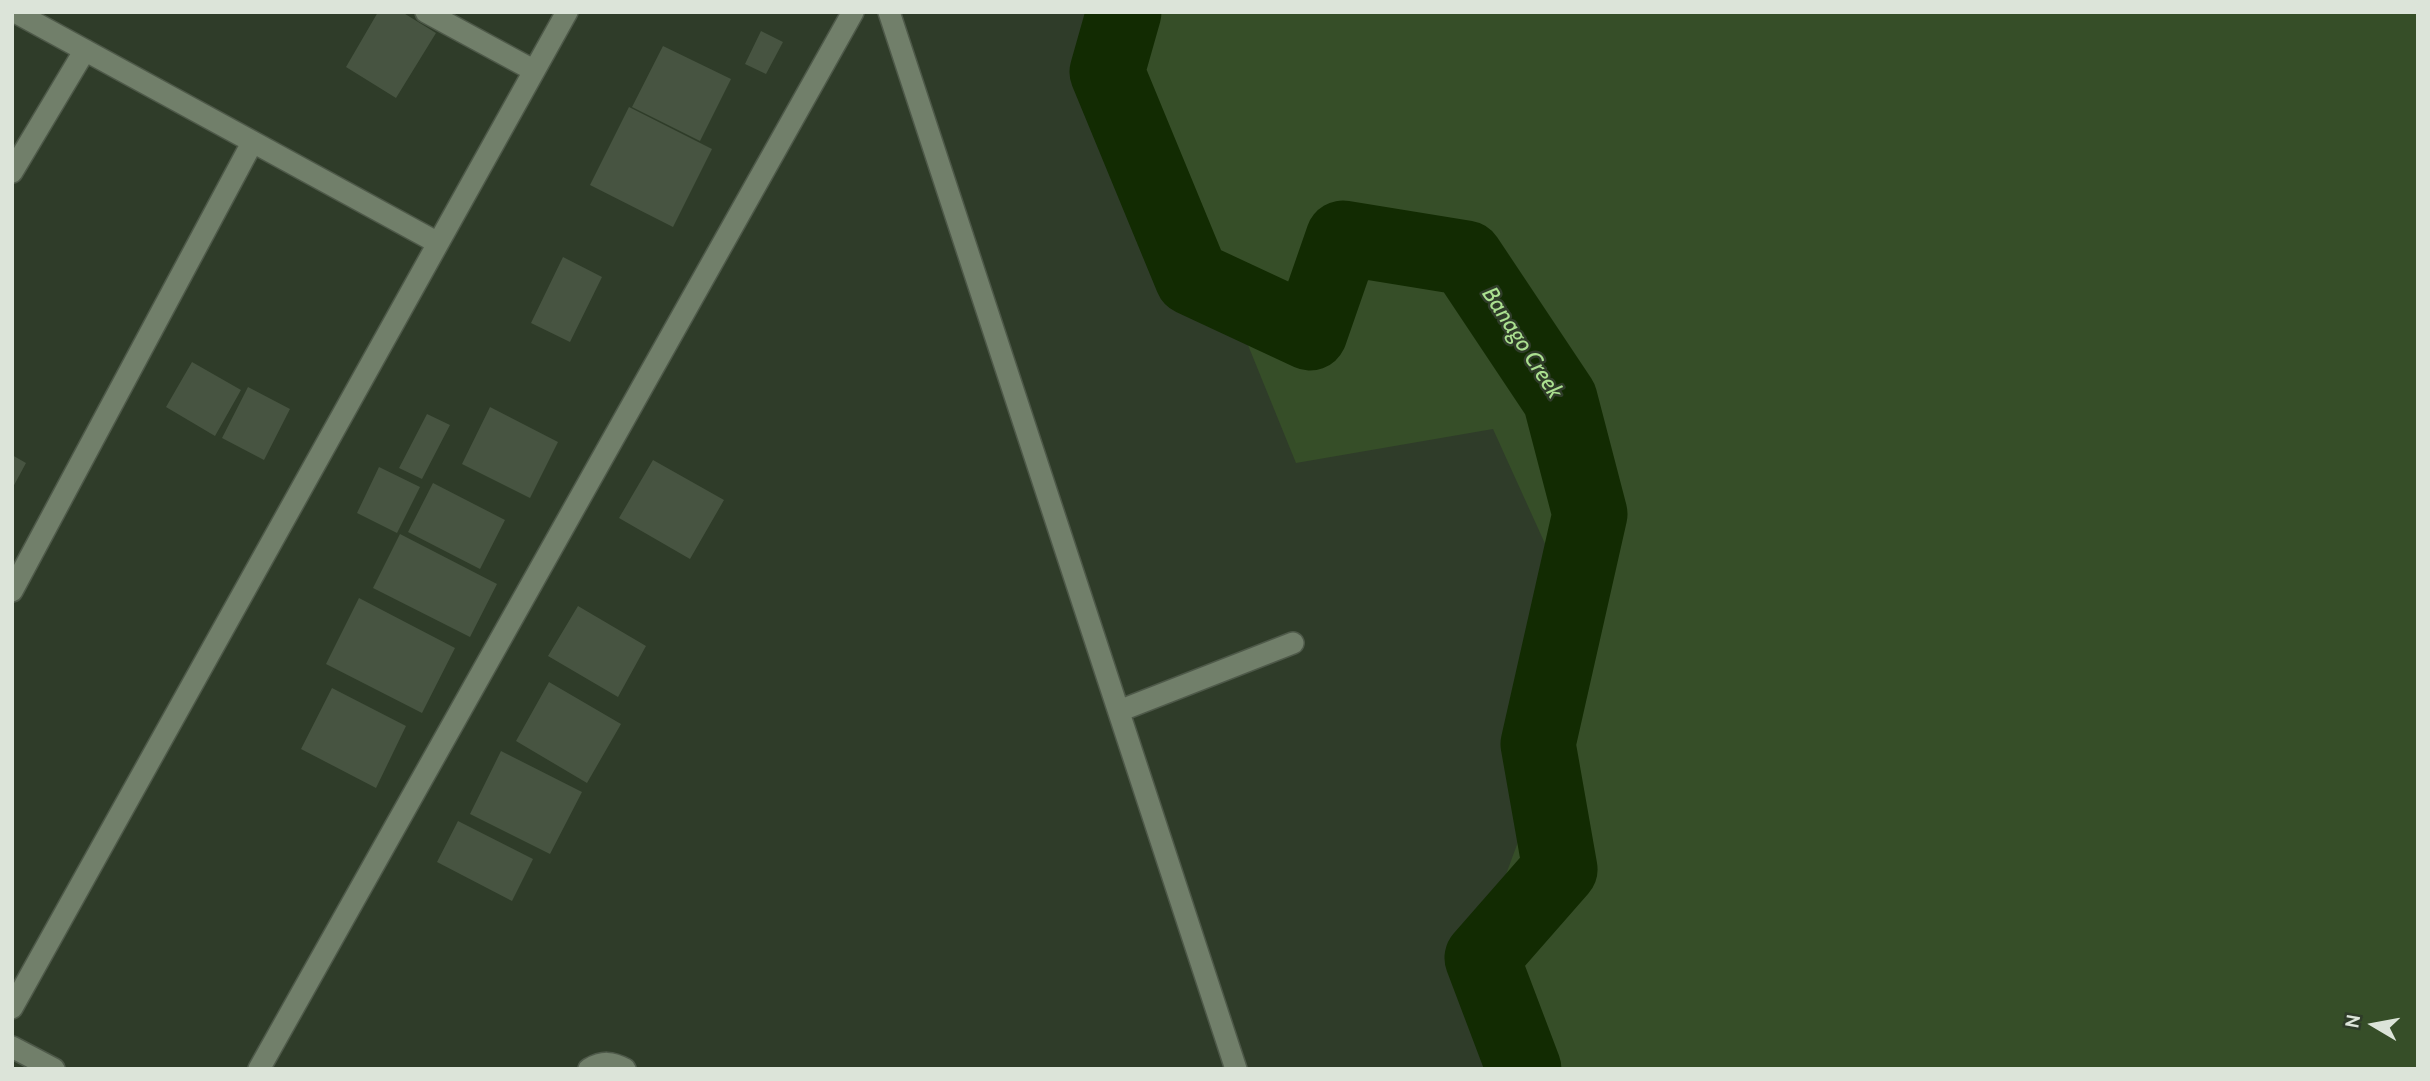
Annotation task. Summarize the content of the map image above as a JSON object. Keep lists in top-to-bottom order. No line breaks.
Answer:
{"water":["Banago Creek"],"north":"left"}
